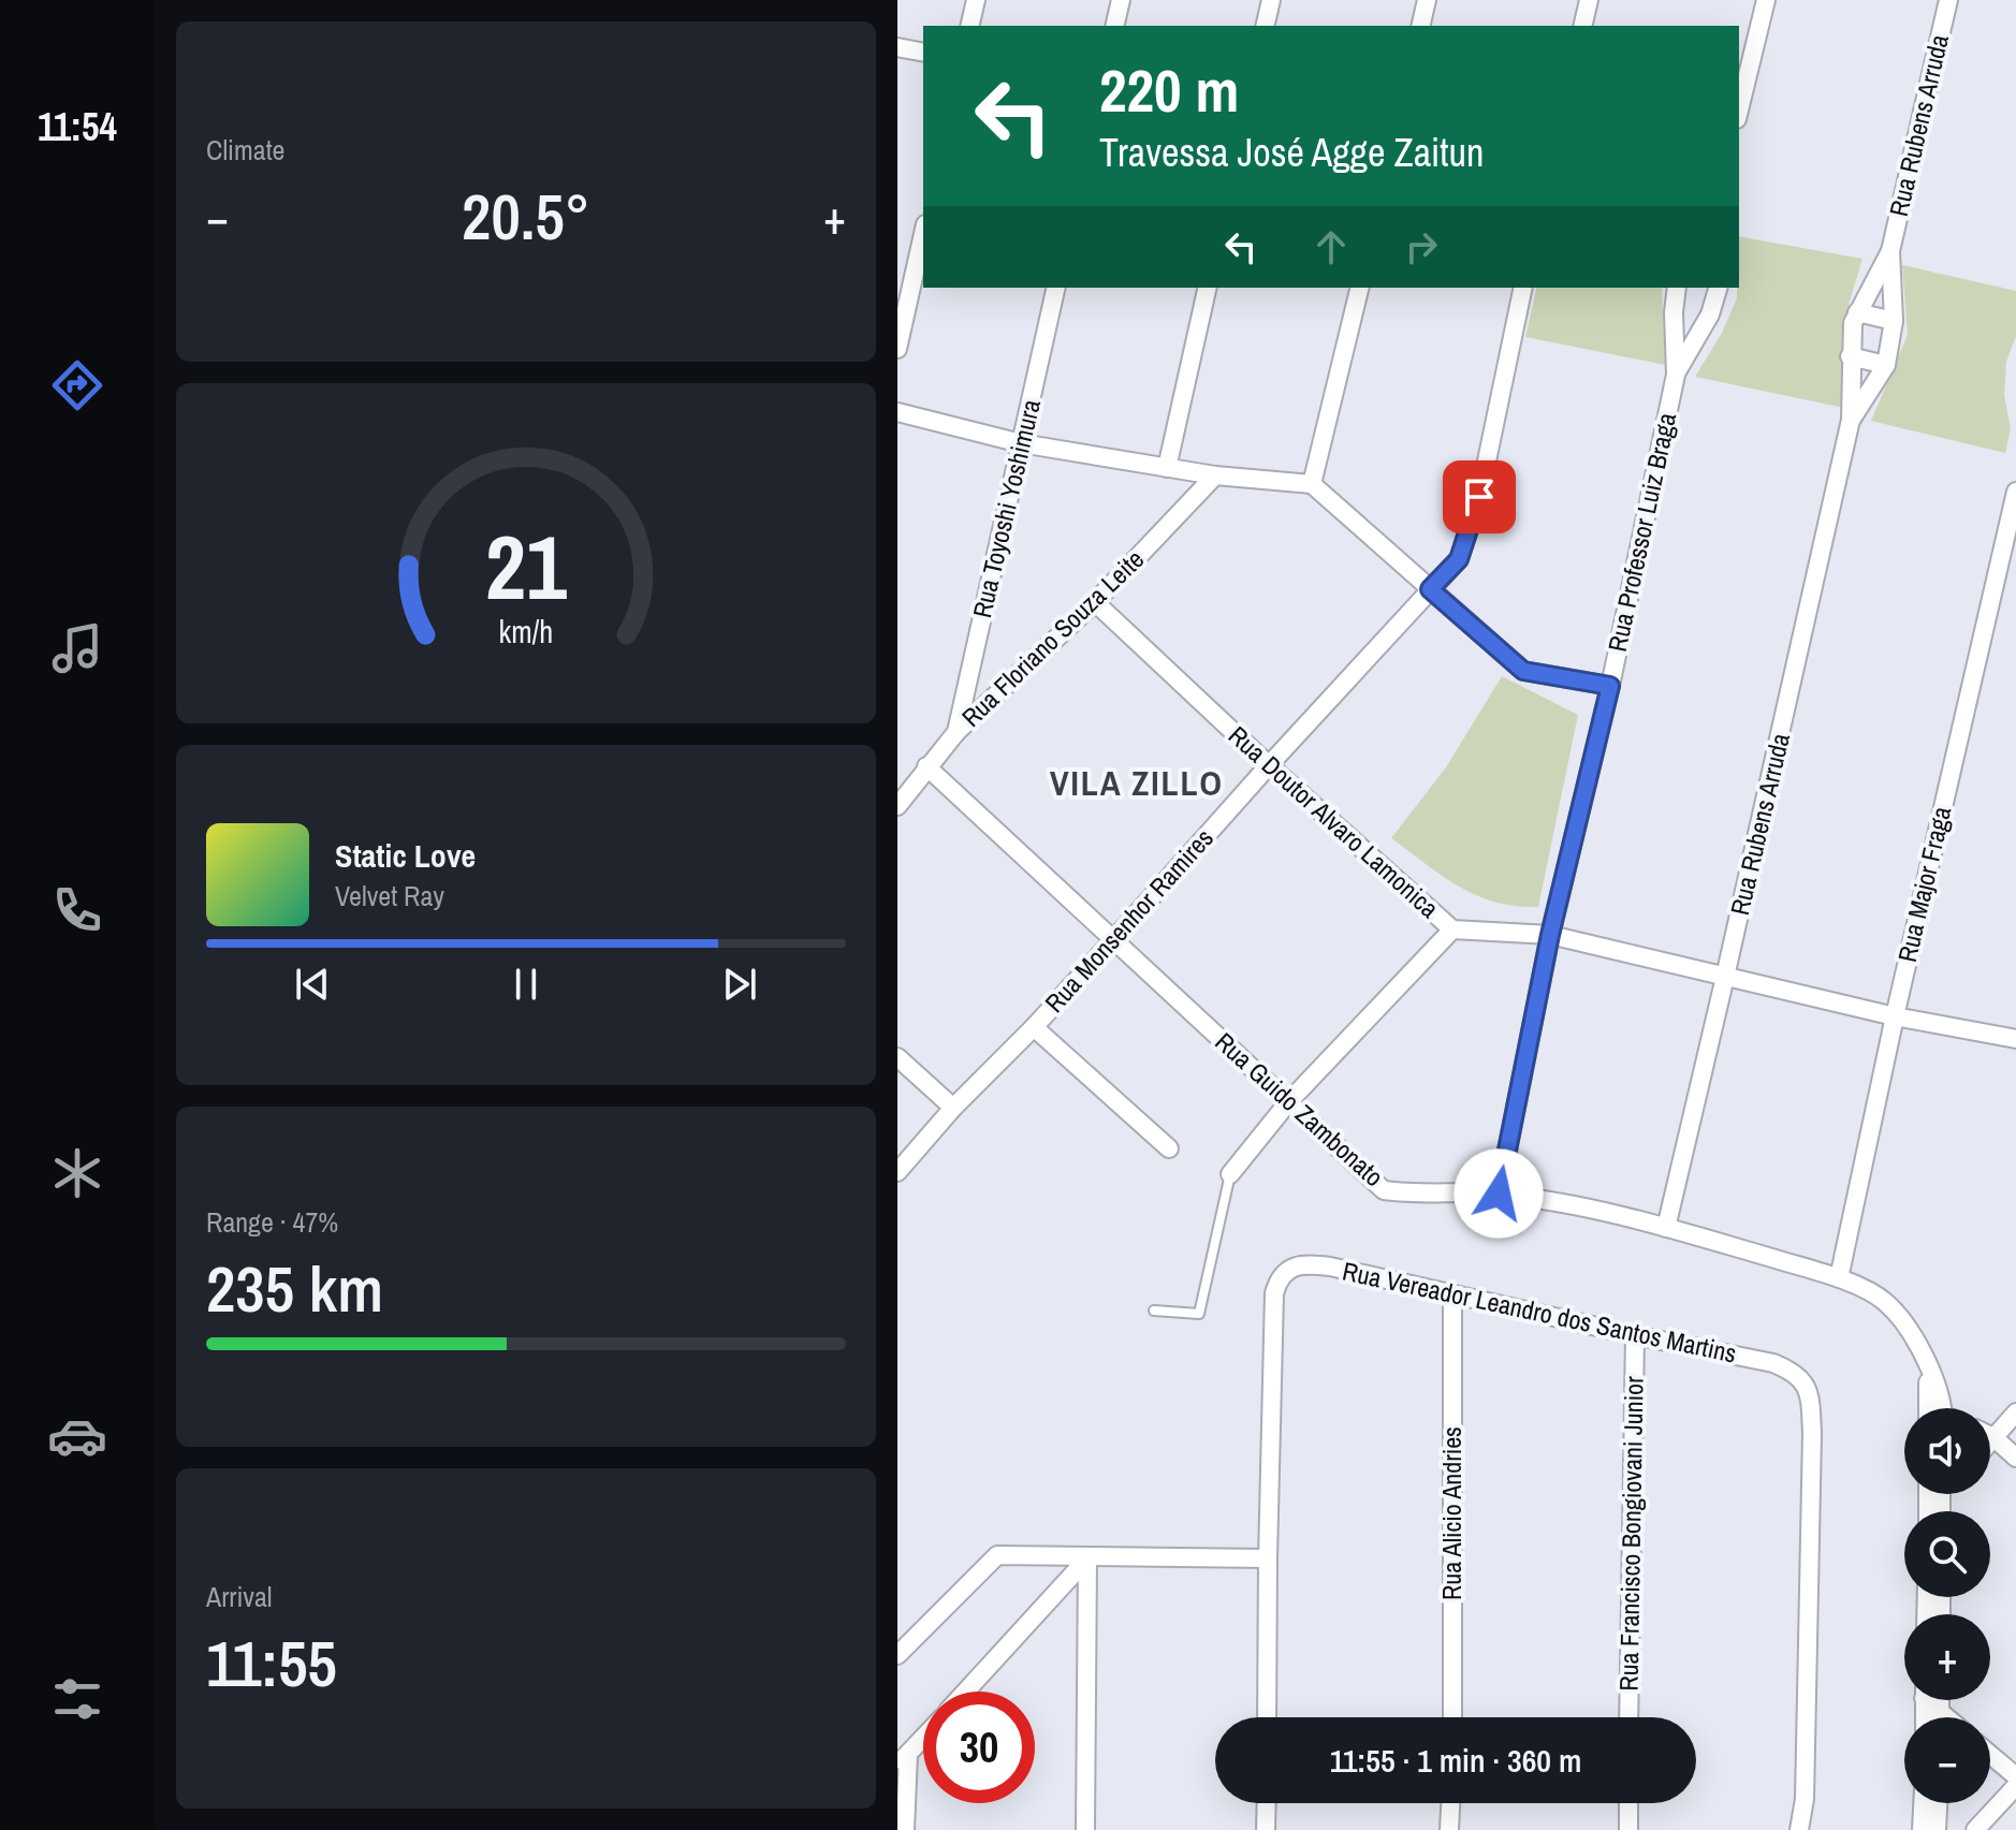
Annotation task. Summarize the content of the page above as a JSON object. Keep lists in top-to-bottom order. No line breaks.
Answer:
{"streets":{"street":["Rua Rubens Arruda","Rua Toyoshi Yoshimura","Rua Professor Luiz Braga","Rua Floriano Souza Leite","Rua Doutor Alvaro Lamonica","Rua Major Fraga","Rua Monsenhor Ramires","Rua Guido Zambonato","Rua Vereador Leandro dos Santos Martins","Rua Alicio Andries","Rua Francisco Bongiovani Junior"]},"crossings":[["Rua Rubens Arruda","Rua Doutor Alvaro Lamonica"],["Rua Rubens Arruda","Rua Guido Zambonato"],["Rua Toyoshi Yoshimura","Rua Floriano Souza Leite"],["Rua Professor Luiz Braga","Rua Doutor Alvaro Lamonica"],["Rua Professor Luiz Braga","Rua Guido Zambonato"],["Rua Floriano Souza Leite","Rua Doutor Alvaro Lamonica"],["Rua Floriano Souza Leite","Rua Guido Zambonato"],["Rua Doutor Alvaro Lamonica","Rua Major Fraga"],["Rua Doutor Alvaro Lamonica","Rua Monsenhor Ramires"],["Rua Major Fraga","Rua Guido Zambonato"],["Rua Monsenhor Ramires","Rua Guido Zambonato"],["Rua Vereador Leandro dos Santos Martins","Rua Alicio Andries"],["Rua Vereador Leandro dos Santos Martins","Rua Francisco Bongiovani Junior"]],"districts":["VILA ZILLO"],"page":{"tabs":"11:54","tile":["Climate",["Range · 47%","235 km"],["Arrival","11:55"]],"turn":["220 m","Travessa José Agge Zaitun"],"heat":["−","20.5°","+"],"song":["Static Love","Velvet Ray"],"map_buttons":["+","−"],"limit":"30","trip":"11:55 · 1 min · 360 m","gauge":["21","km/h"]}}
